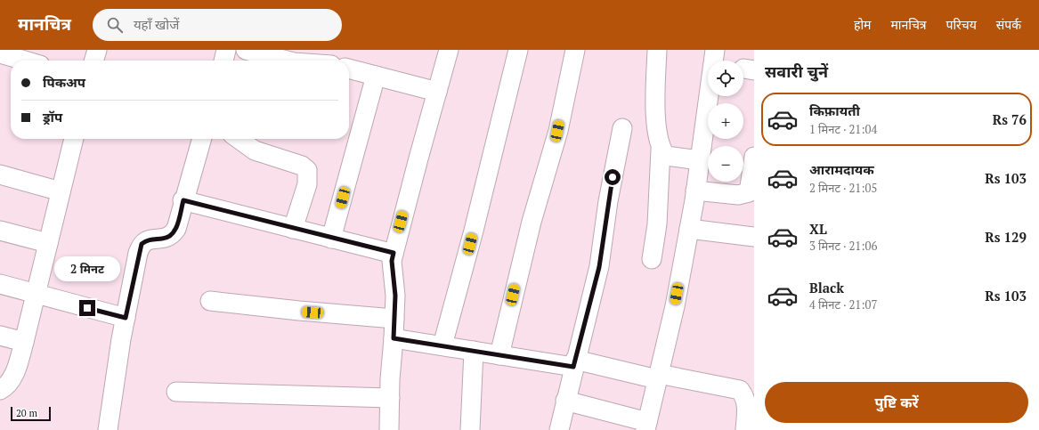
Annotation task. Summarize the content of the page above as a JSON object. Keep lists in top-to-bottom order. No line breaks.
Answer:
{"scale_bar":"20 m","page":{"header":"मानचित्र","search":"यहाँ खोजें","nav":["होम","मानचित्र","परिचय","संपर्क"],"heading":"सवारी चुनें","map_buttons":["+","−"],"banner":["पिकअप","ड्रॉप"],"list":[{"name":"किफ़ायती","note":"1 मिनट · 21:04","value":"Rs 76"},{"name":"आरामदायक","note":"2 मिनट · 21:05","value":"Rs 103"},{"name":"XL","note":"3 मिनट · 21:06","value":"Rs 129"},{"name":"Black","note":"4 मिनट · 21:07","value":"Rs 103"}],"bubble":"2 मिनट","buttons":"पुष्टि करें","scale":"20 m"}}
